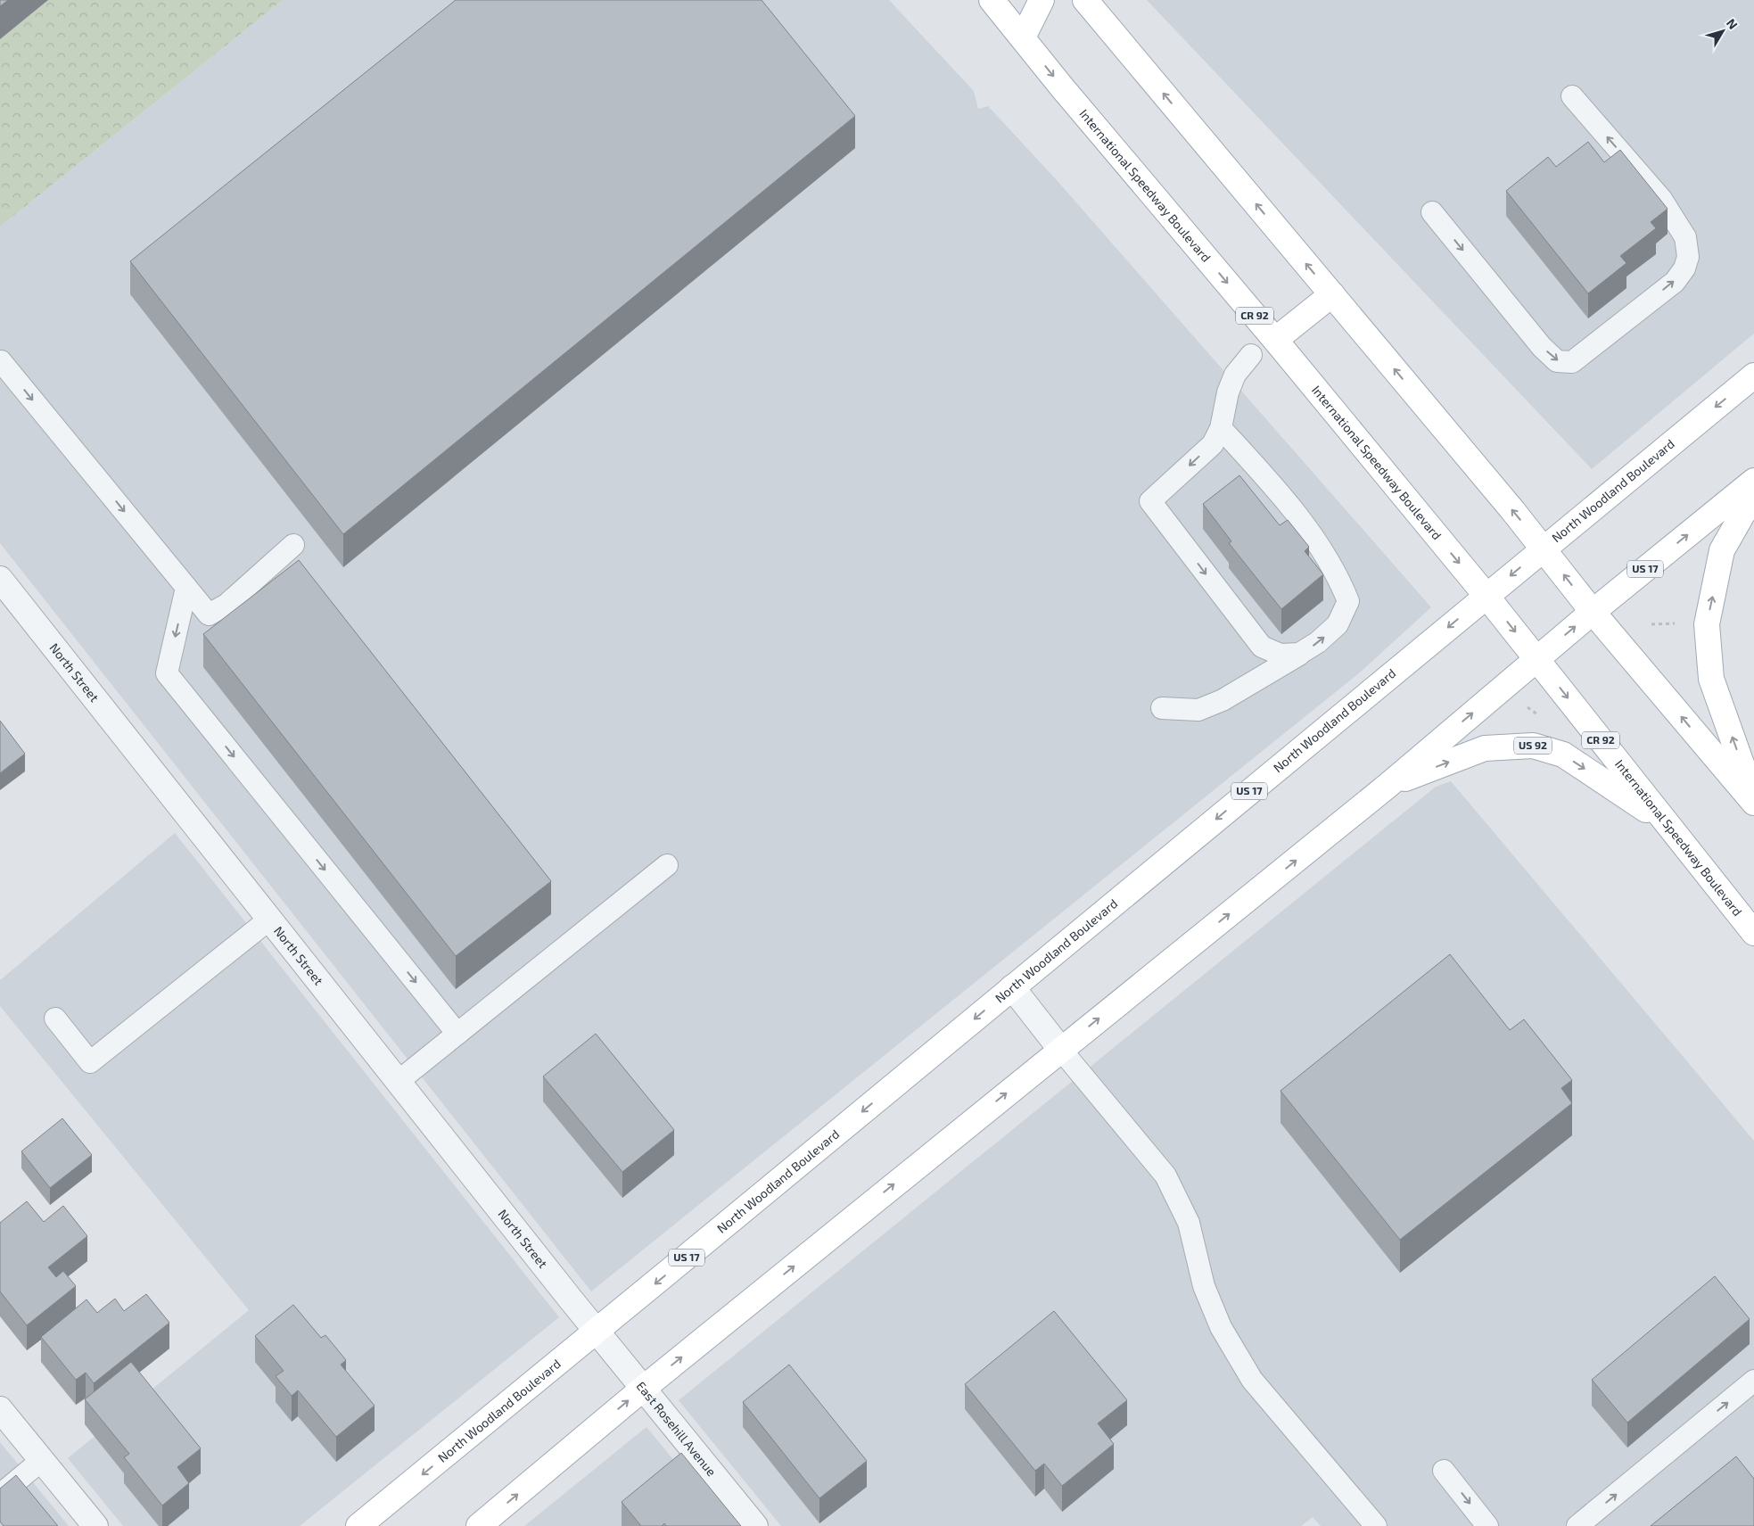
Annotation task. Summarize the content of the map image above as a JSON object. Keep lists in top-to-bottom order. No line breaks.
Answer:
{"streets":{"main road":["International Speedway Boulevard","CR 92","North Woodland Boulevard","US 17","US 92"],"street":["North Street","East Rosehill Avenue"]},"crossings":[["International Speedway Boulevard","North Woodland Boulevard"],["International Speedway Boulevard","US 17"],["International Speedway Boulevard","US 92"],["North Woodland Boulevard","North Street"],["North Woodland Boulevard","East Rosehill Avenue"],["US 17","US 92"],["US 17","East Rosehill Avenue"],["North Street","East Rosehill Avenue"]],"north":"top right"}
